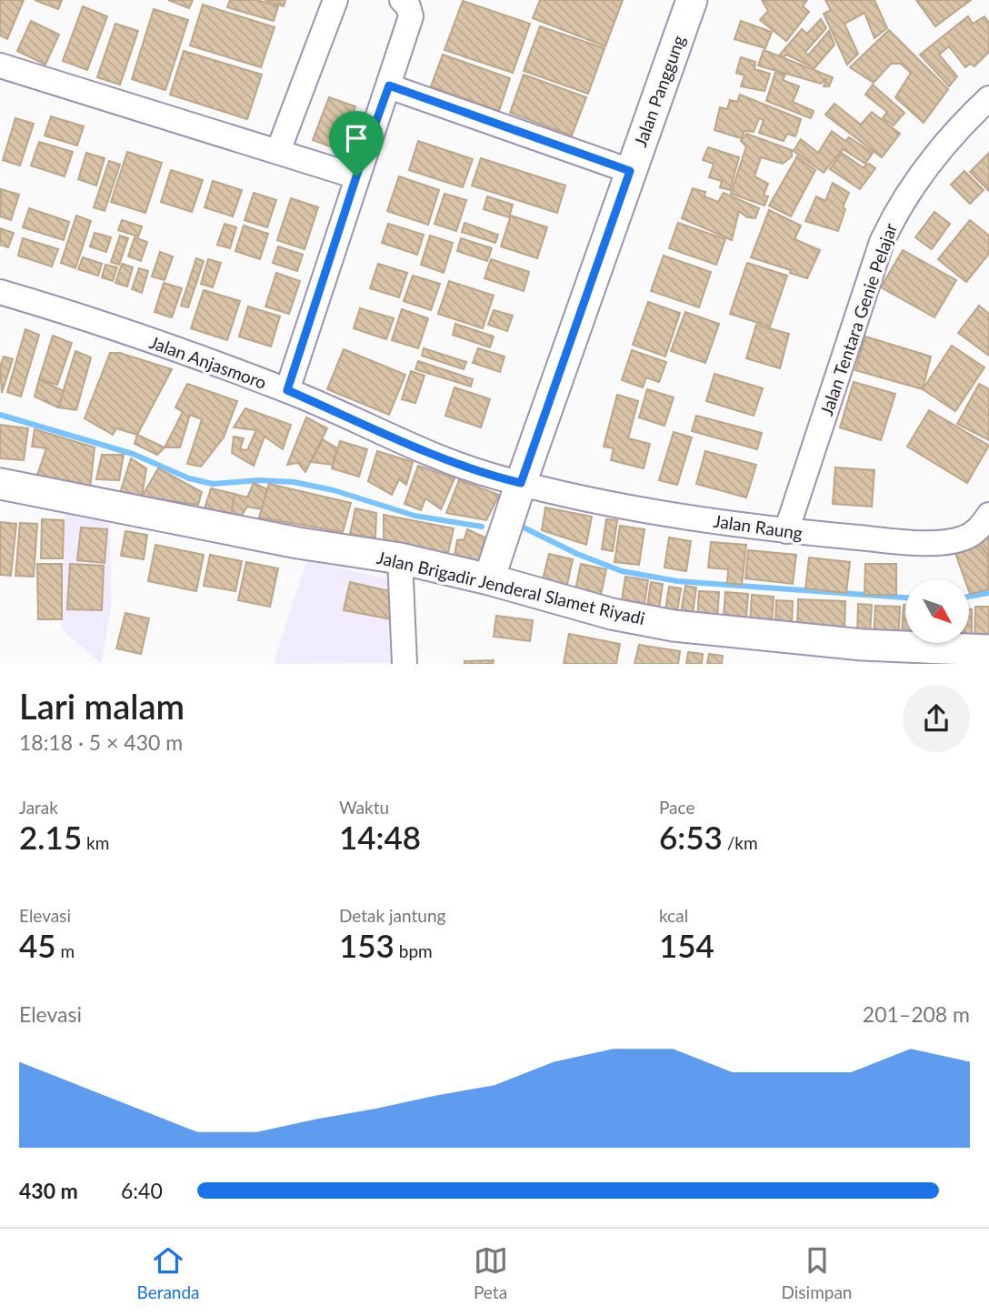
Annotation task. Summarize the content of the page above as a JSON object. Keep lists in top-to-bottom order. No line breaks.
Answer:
{"streets":{"main road":["Jalan Panggung","Jalan Brigadir Jenderal Slamet Riyadi"],"street":["Jalan Tentara Genie Pelajar","Jalan Anjasmoro","Jalan Raung"]},"crossings":[["Jalan Panggung","Jalan Anjasmoro"],["Jalan Panggung","Jalan Raung"],["Jalan Panggung","Jalan Brigadir Jenderal Slamet Riyadi"],["Jalan Tentara Genie Pelajar","Jalan Raung"],["Jalan Anjasmoro","Jalan Raung"]],"north":"bottom right","page":{"heading":["Lari malam","18:18 · 5 × 430 m"],"stats":[["Jarak","2.15 km"],["Waktu","14:48"],["Pace","6:53 /km"],["Elevasi","45 m"],["Detak jantung","153 bpm"],["kcal","154"]],"chart":["Elevasi","201–208 m"],"list":[{"name":"430 m","note":"6:40"}],"tabs":["Beranda","Peta","Disimpan"]}}
